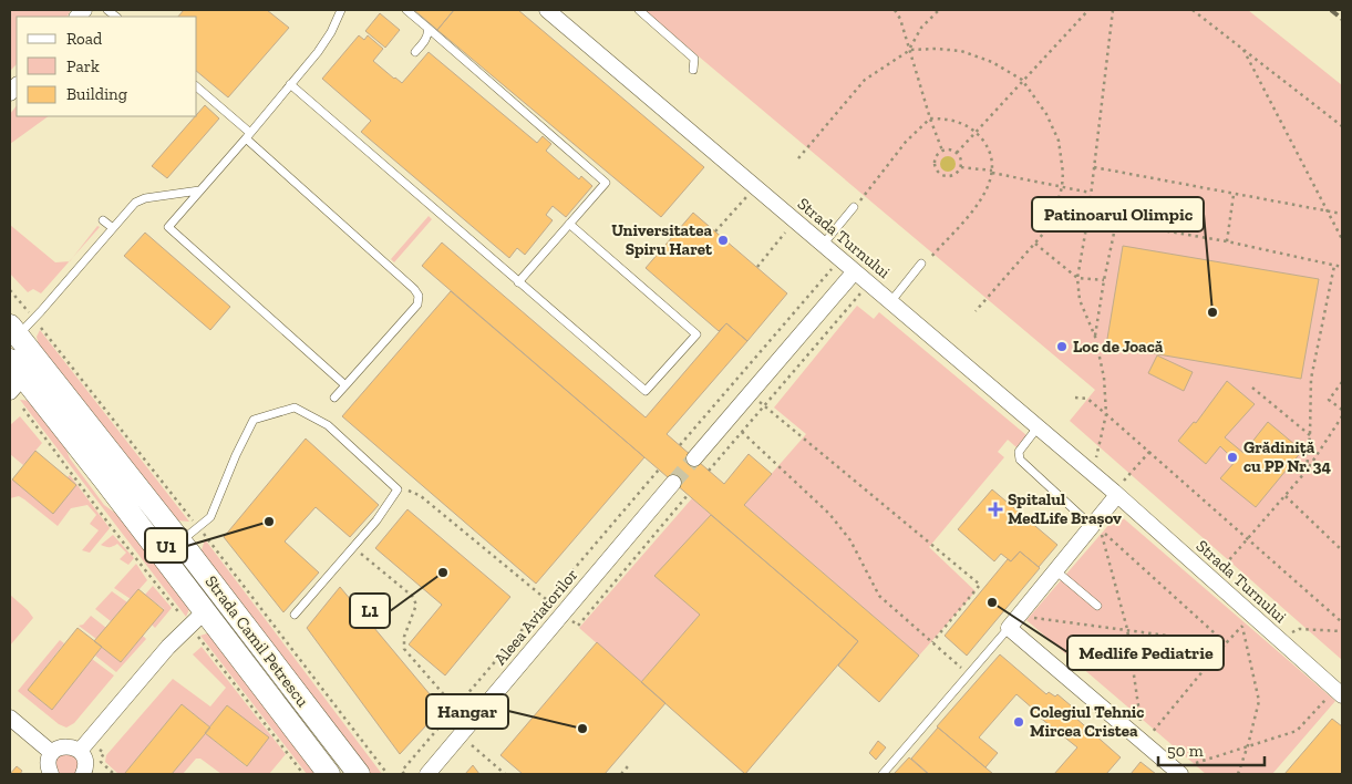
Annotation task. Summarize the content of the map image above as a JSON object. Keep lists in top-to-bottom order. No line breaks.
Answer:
{"streets":{"street":["Strada Turnului","Aleea Aviatorilor","Strada Camil Petrescu"]},"places":{"other":["Universitatea Spiru Haret","Patinoarul Olimpic","Loc de Joacă","Grădiniță cu PP Nr. 34","U1","L1","Medlife Pediatrie","Colegiul Tehnic Mircea Cristea","Hangar"],"health":["Spitalul MedLife Brașov"]},"legend":["Road","Park","Building"],"scale_bar":"50 m"}
